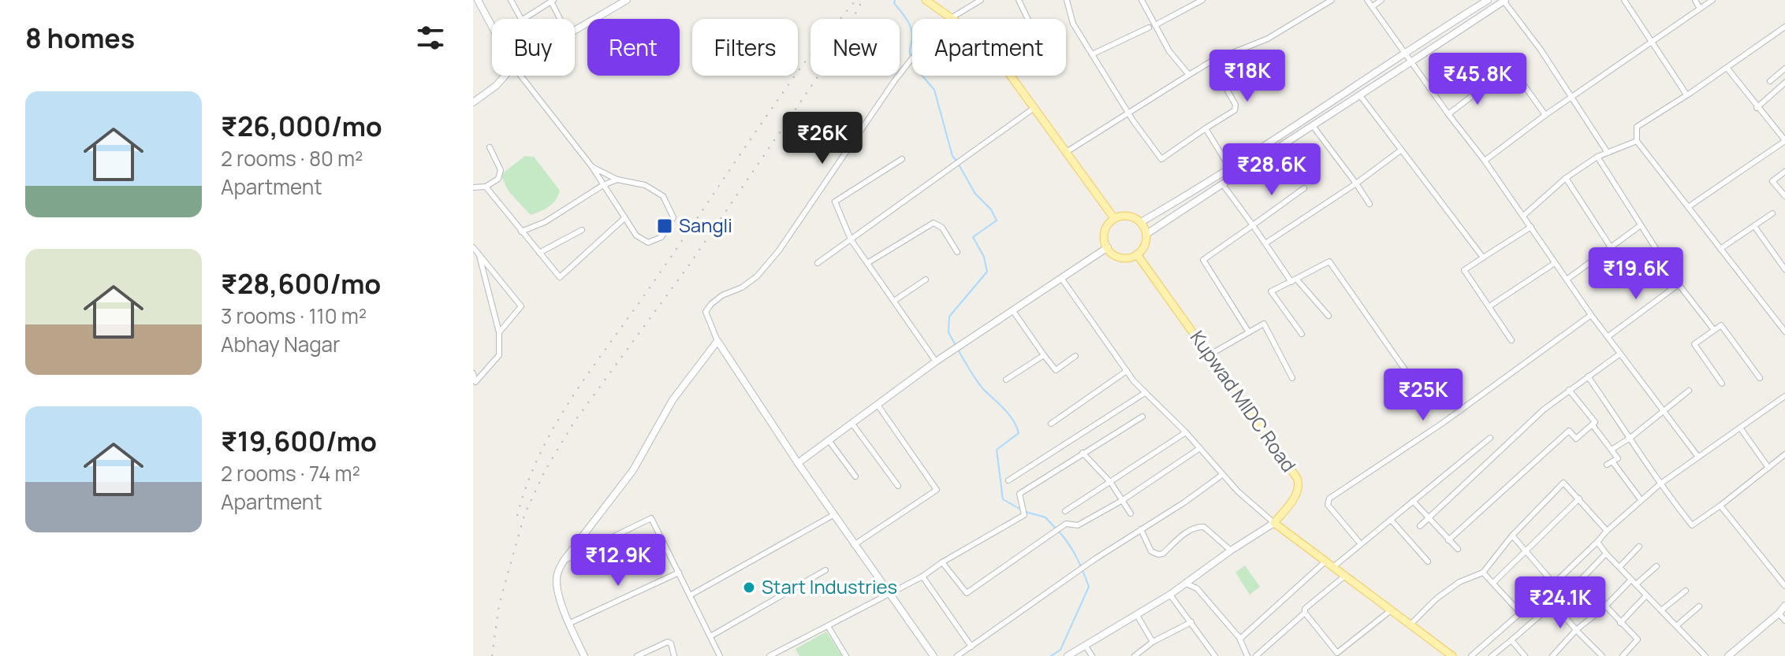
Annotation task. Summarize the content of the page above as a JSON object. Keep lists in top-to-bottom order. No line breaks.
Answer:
{"streets":{"main road":["Kupwad MIDC Road"]},"places":{"transit":["Sangli"],"other":["Start Industries"]},"page":{"heading":"8 homes","chip":["Buy","Rent","Filters","New","Apartment"],"price":["₹18K","₹45.8K","₹26K","₹28.6K","₹19.6K","₹25K","₹12.9K","₹24.1K"],"list":[{"name":"₹26,000/mo","note":"2 rooms · 80 m² · Apartment"},{"name":"₹28,600/mo","note":"3 rooms · 110 m² · Abhay Nagar"},{"name":"₹19,600/mo","note":"2 rooms · 74 m² · Apartment"}]}}
